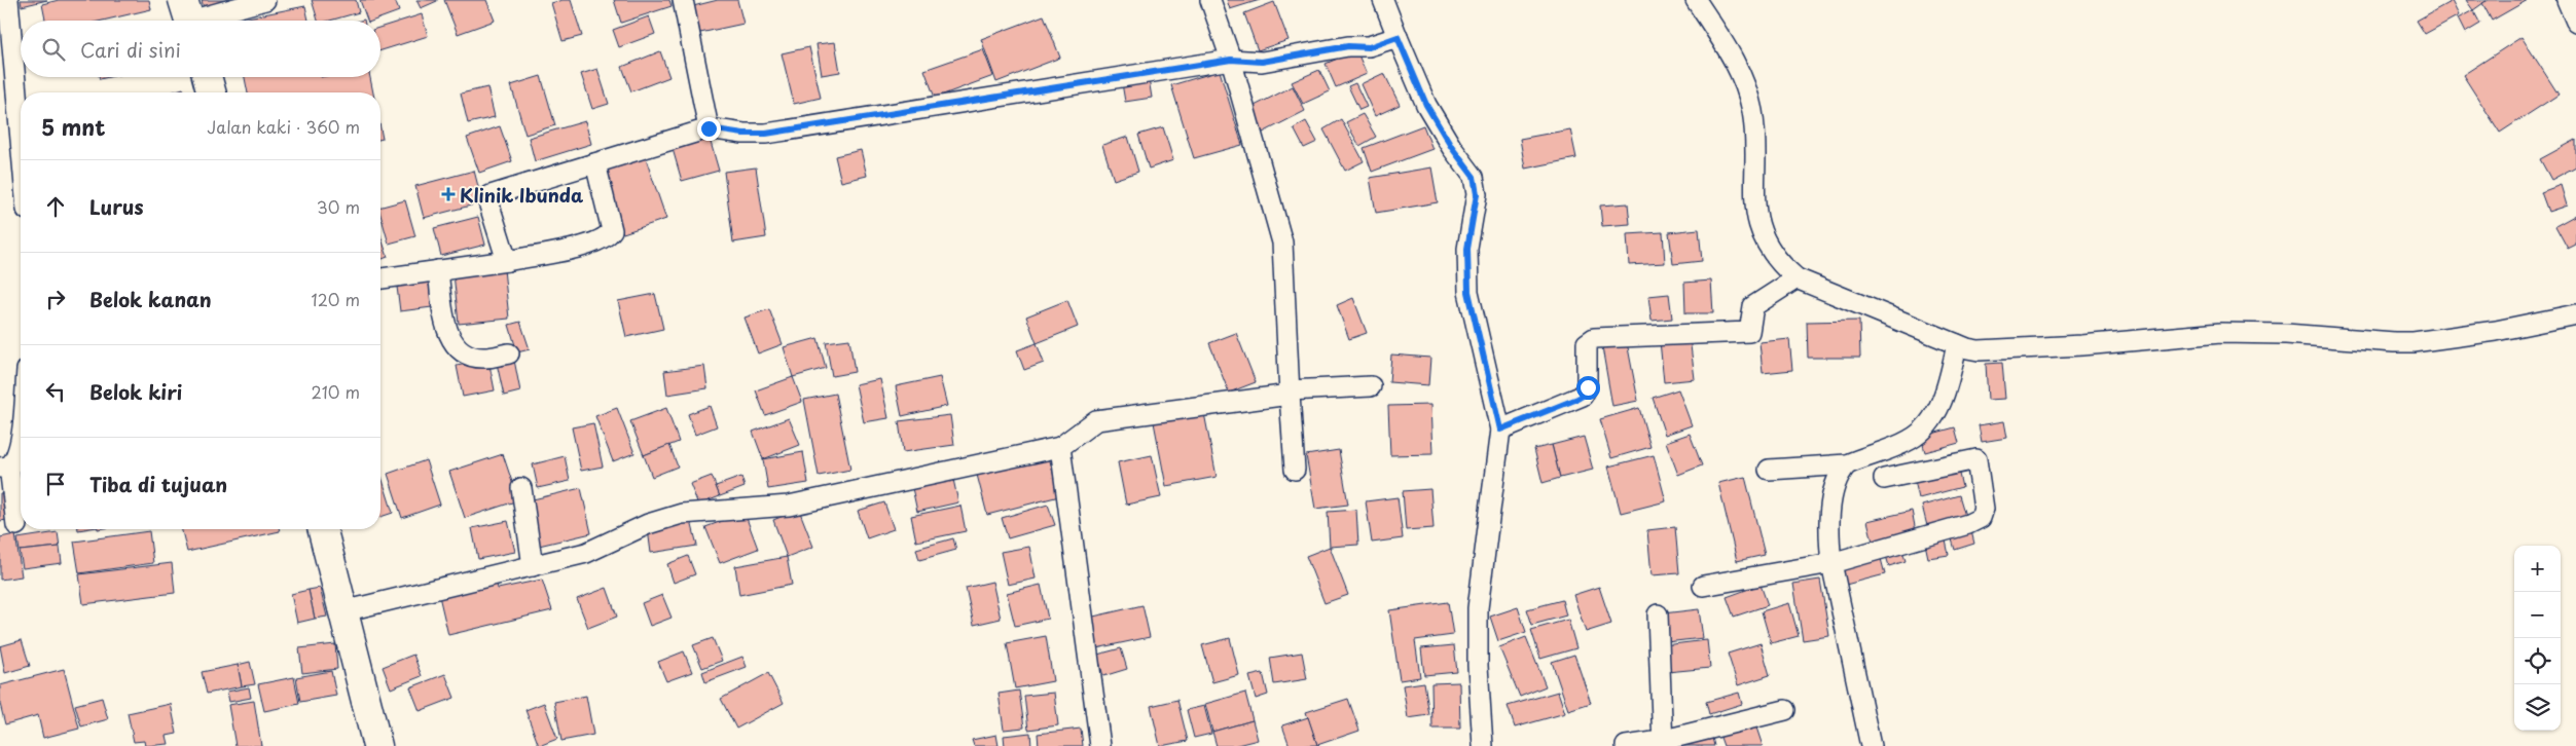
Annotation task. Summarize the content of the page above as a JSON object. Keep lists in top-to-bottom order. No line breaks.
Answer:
{"places":{"health":["Klinik Ibunda"]},"page":{"search":"Cari di sini","heading":["5 mnt","Jalan kaki · 360 m"],"list":[["Lurus","30 m"],["Belok kanan","120 m"],["Belok kiri","210 m"],"Tiba di tujuan"],"map_buttons":["+","−"]}}
